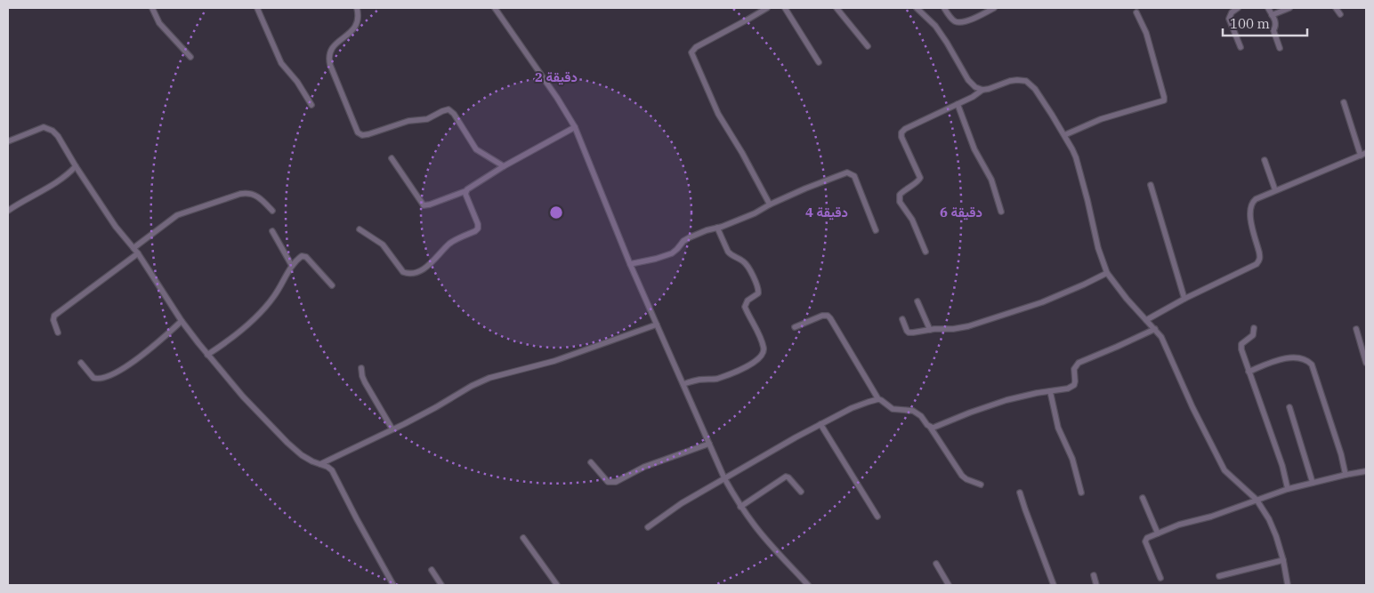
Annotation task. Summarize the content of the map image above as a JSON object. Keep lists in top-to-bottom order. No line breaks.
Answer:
{"scale_bar":"100 m","rings":["2 دقيقة","4 دقيقة","6 دقيقة"]}
